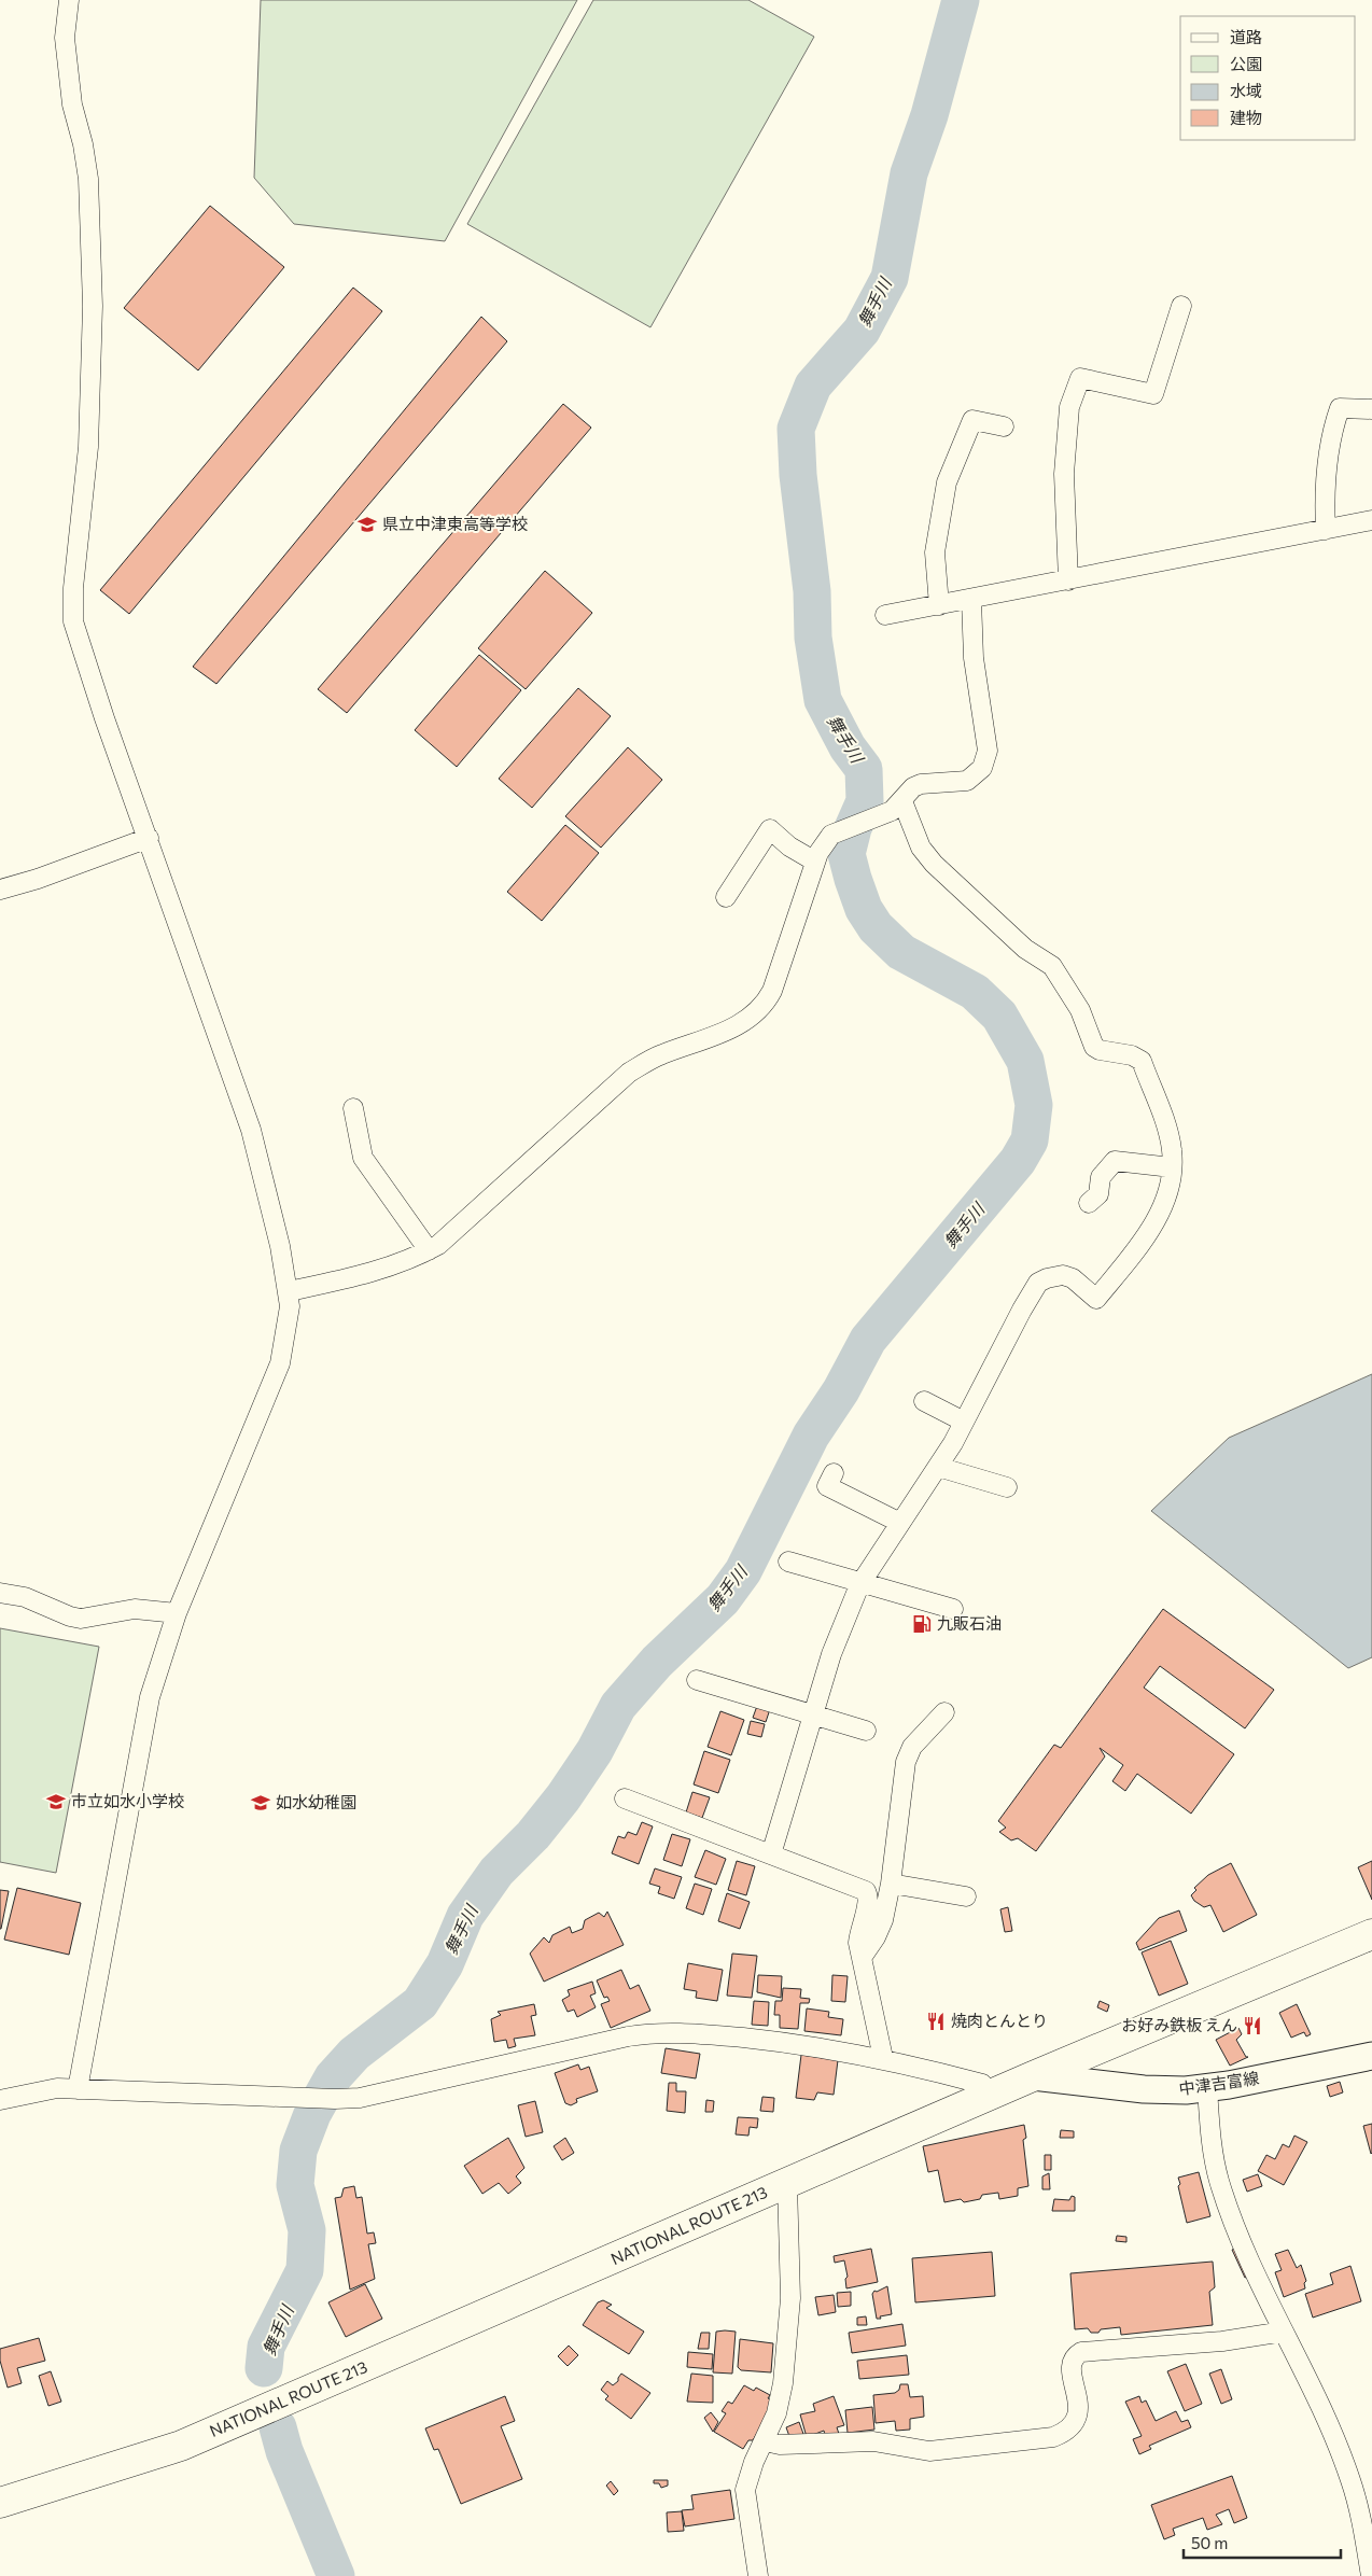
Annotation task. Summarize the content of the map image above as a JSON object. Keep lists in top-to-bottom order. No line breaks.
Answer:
{"streets":{"highway":["NATIONAL ROUTE 213"],"main road":["中津吉富線"]},"crossings":[["中津吉富線","NATIONAL ROUTE 213"]],"water":["舞手川"],"places":{"school or university":["県立中津東高等学校","市立如水小学校","如水幼稚園"],"fuel station":["九販石油"],"restaurant":["焼肉とんとり","お好み鉄板 えん"]},"legend":["道路","公園","水域","建物"],"scale_bar":"50 m"}
